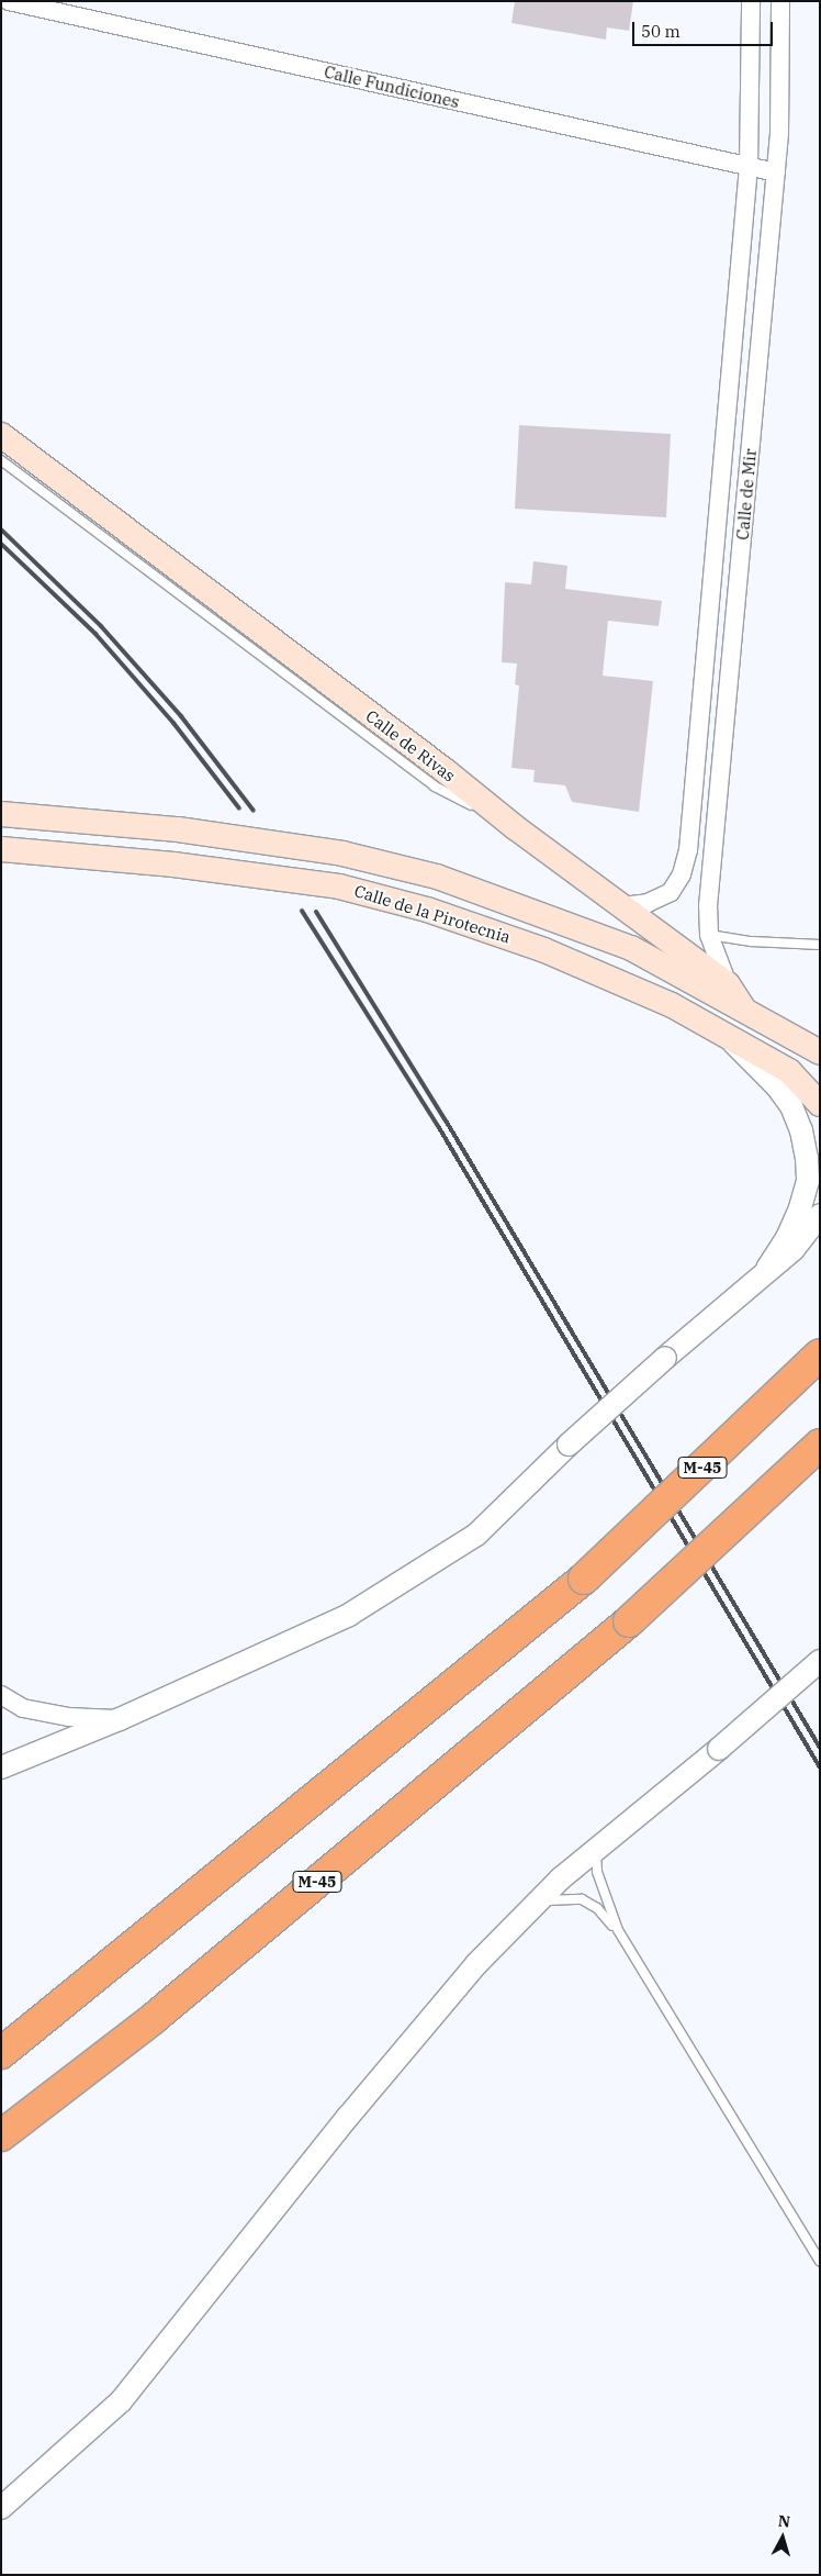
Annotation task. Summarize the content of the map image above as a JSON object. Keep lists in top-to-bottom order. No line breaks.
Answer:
{"streets":{"highway":["M-45"],"main road":["Calle de Rivas","Calle de la Pirotecnia"],"street":["Calle Fundiciones","Calle de Mir"]},"crossings":[["Calle Fundiciones","Calle de Mir"],["Calle de Mir","Calle de Rivas"],["Calle de Rivas","Calle de la Pirotecnia"]],"scale_bar":"50 m","north":"top"}
